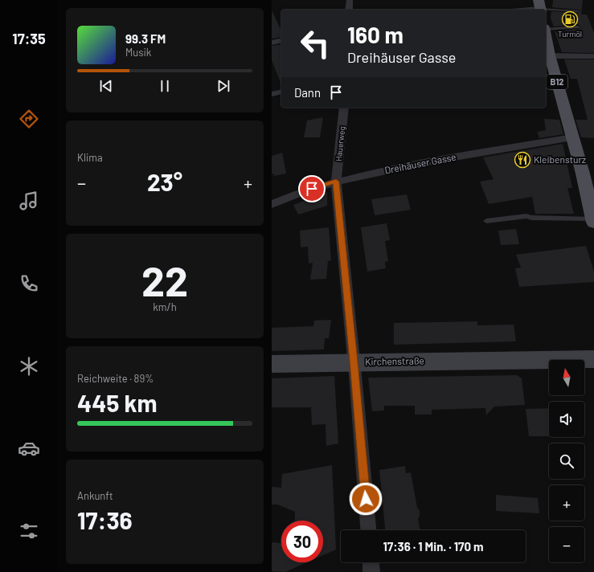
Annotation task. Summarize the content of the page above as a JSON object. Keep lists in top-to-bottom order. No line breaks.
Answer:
{"streets":{"main road":["B12","Kirchenstraße"],"street":["Hauerweg","Dreihäuser Gasse"]},"crossings":[["B12","Dreihäuser Gasse"],["Hauerweg","Dreihäuser Gasse"],["Hauerweg","Kirchenstraße"]],"places":{"fuel station":["Turmöl"],"restaurant":["Kleibensturz"]},"north":"top","page":{"tabs":"17:35","turn":["160 m","Dreihäuser Gasse"],"song":["99.3 FM","Musik"],"then":"Dann","tile":["Klima",["22","km/h"],["Reichweite · 89%","445 km"],["Ankunft","17:36"]],"heat":["−","23°","+"],"map_buttons":["+","−"],"limit":"30","trip":"17:36 · 1 Min. · 170 m"}}
